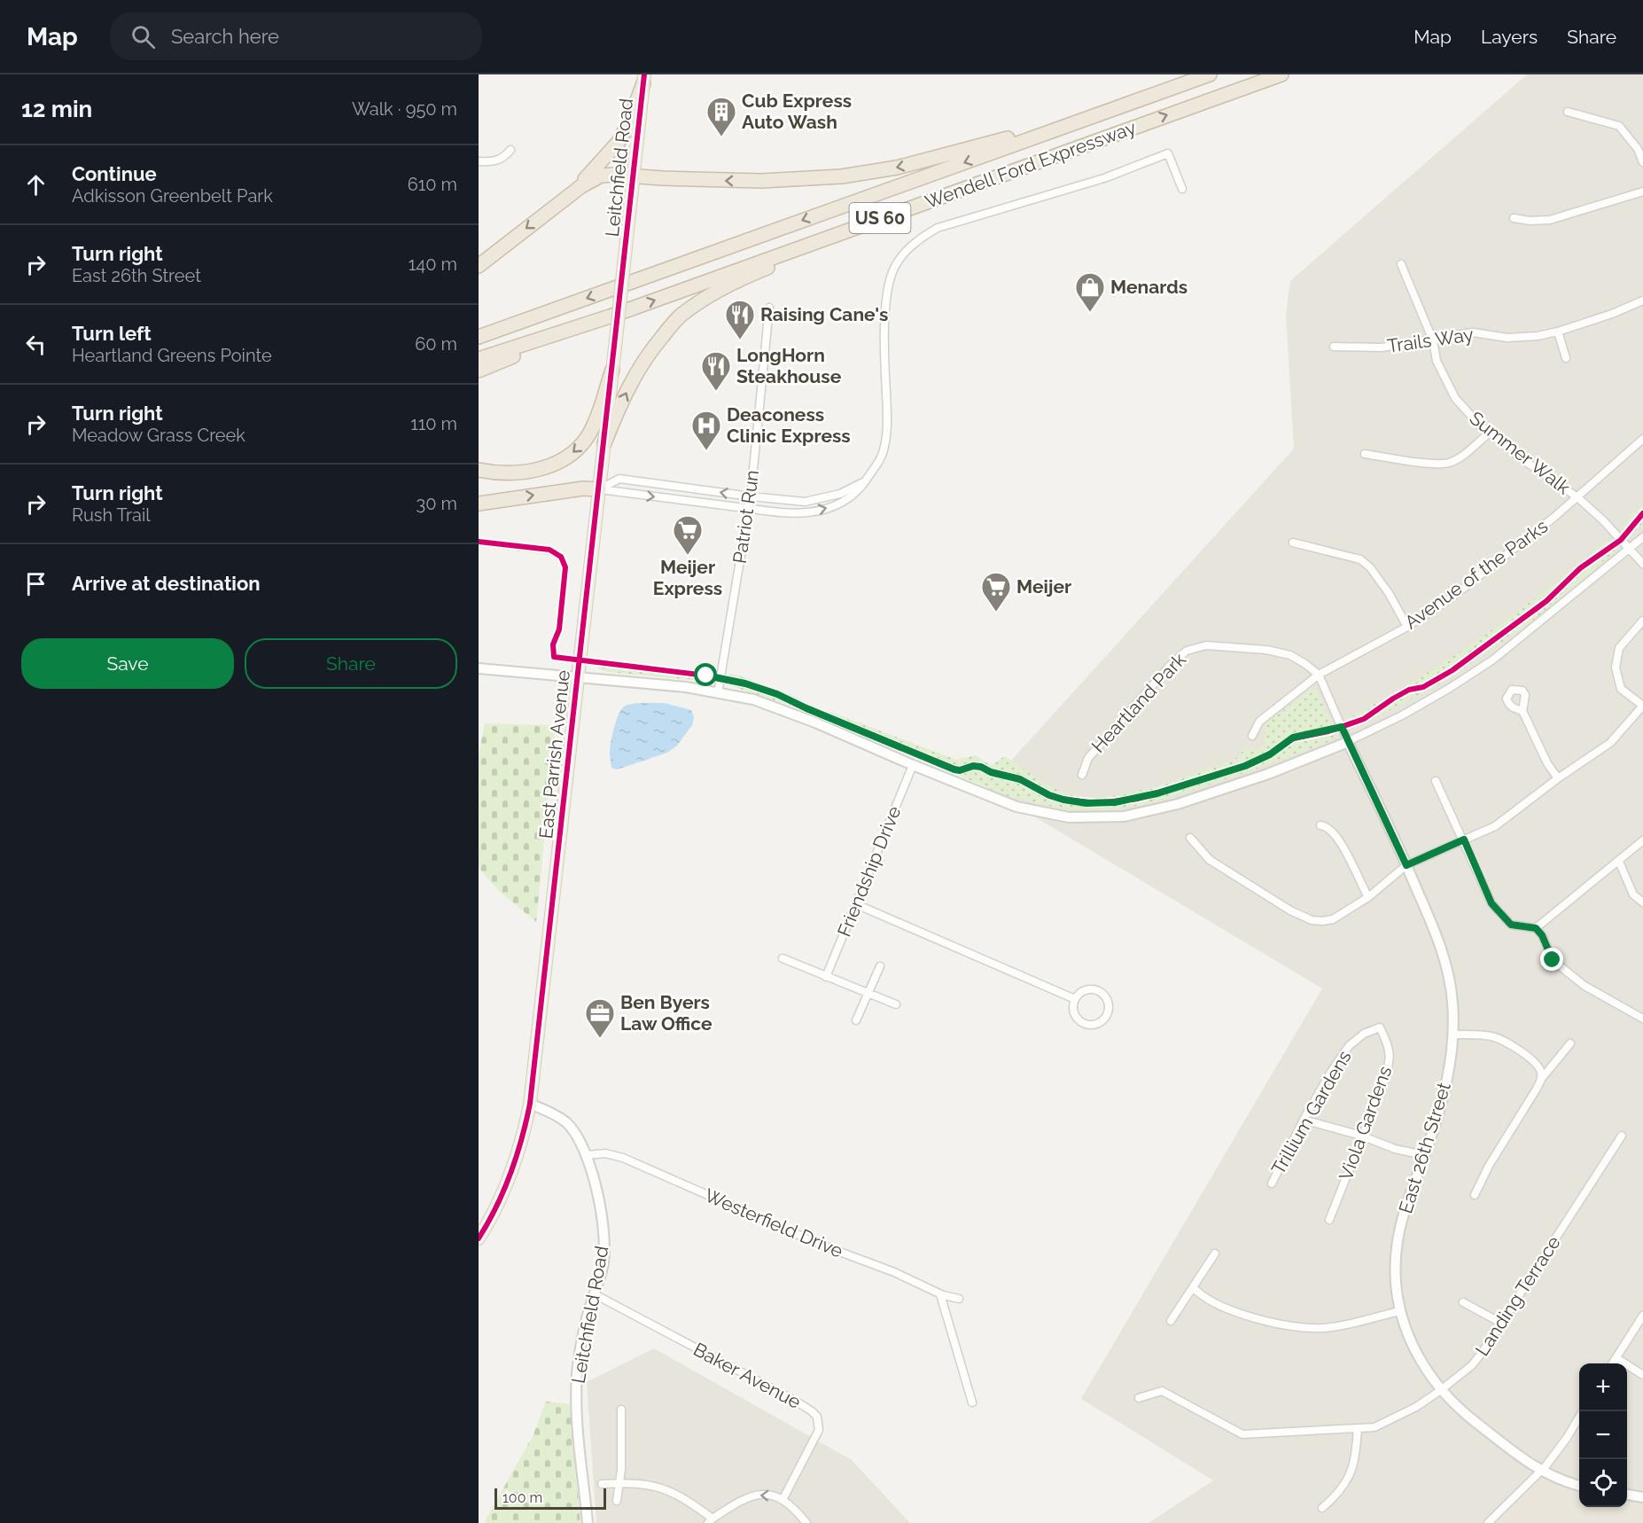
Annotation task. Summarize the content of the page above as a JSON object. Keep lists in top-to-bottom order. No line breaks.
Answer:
{"streets":{"highway":["Wendell Ford Expressway","US 60"],"main road":["Leitchfield Road","East Parrish Avenue"],"street":["Trails Way","Summer Walk","Patriot Run","Avenue of the Parks","Heartland Park","Friendship Drive","Trillium Gardens","Viola Gardens","East 26th Street","Westerfield Drive","Landing Terrace","Baker Avenue"]},"crossings":[["Leitchfield Road","East Parrish Avenue"],["Leitchfield Road","Westerfield Drive"],["Leitchfield Road","Baker Avenue"],["Trails Way","Summer Walk"],["Summer Walk","Avenue of the Parks"],["Avenue of the Parks","Heartland Park"],["Trillium Gardens","Viola Gardens"],["East 26th Street","Landing Terrace"]],"places":{"building":["Cub Express Auto Wash"],"shop":["Menards"],"restaurant":["Raising Cane's","LongHorn Steakhouse"],"hospital":["Deaconess Clinic Express"],"supermarket":["Meijer Express","Meijer"],"office":["Ben Byers Law Office"]},"scale_bar":"100 m","page":{"header":"Map","search":"Search here","nav":["Map","Layers","Share"],"heading":["12 min","Walk · 950 m"],"list":[["Continue","Adkisson Greenbelt Park","610 m"],["Turn right","East 26th Street","140 m"],["Turn left","Heartland Greens Pointe","60 m"],["Turn right","Meadow Grass Creek","110 m"],["Turn right","Rush Trail","30 m"],"Arrive at destination"],"buttons":["Save","Share"],"map_buttons":["+","−"],"scale":"100 m"}}
